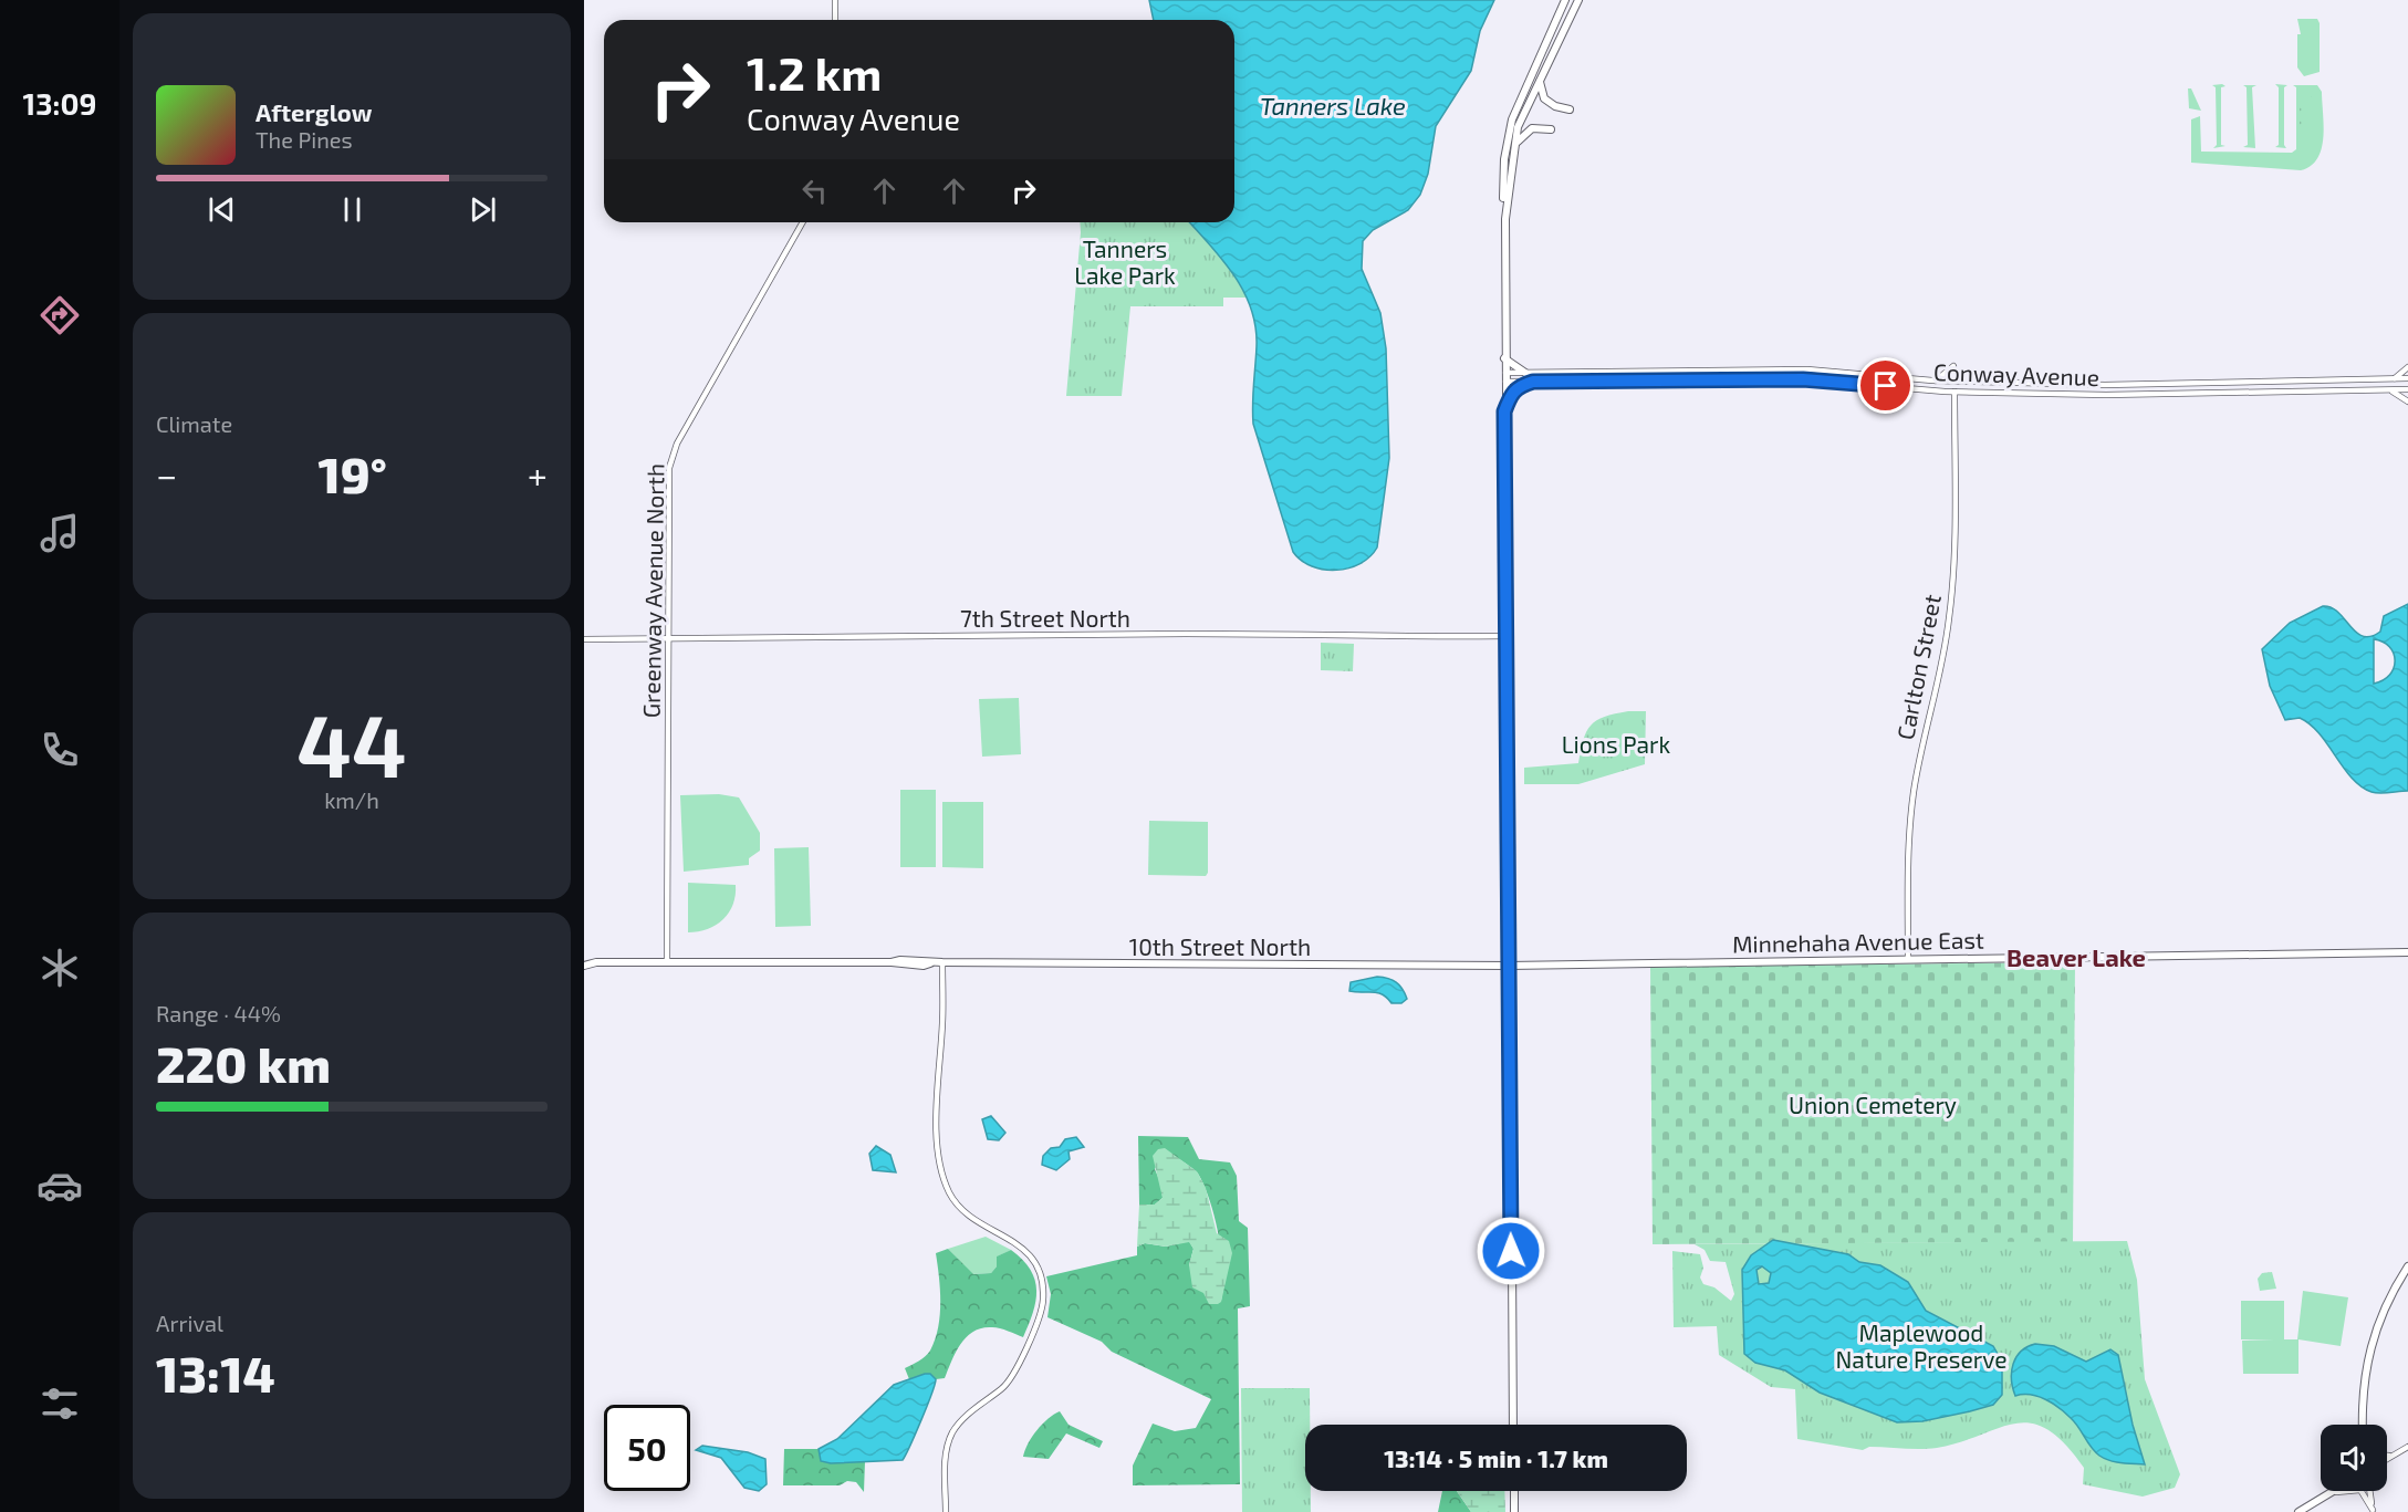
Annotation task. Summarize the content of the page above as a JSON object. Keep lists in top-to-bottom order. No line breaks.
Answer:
{"streets":{"main road":["Minnehaha Avenue East","10th Street North"],"street":["Conway Avenue","Greenway Avenue North","7th Street North","Carlton Street"]},"crossings":[["Conway Avenue","Carlton Street"],["Greenway Avenue North","7th Street North"],["Greenway Avenue North","10th Street North"],["Carlton Street","Minnehaha Avenue East"],["Minnehaha Avenue East","10th Street North"]],"districts":["Beaver Lake"],"water":["Tanners Lake"],"parks":["Tanners Lake Park","Lions Park","Union Cemetery","Maplewood Nature Preserve"],"page":{"tabs":"13:09","turn":["1.2 km","Conway Avenue"],"song":["Afterglow","The Pines"],"tile":["Climate",["44","km/h"],["Range · 44%","220 km"],["Arrival","13:14"]],"heat":["−","19°","+"],"limit":"50","trip":"13:14 · 5 min · 1.7 km"}}
